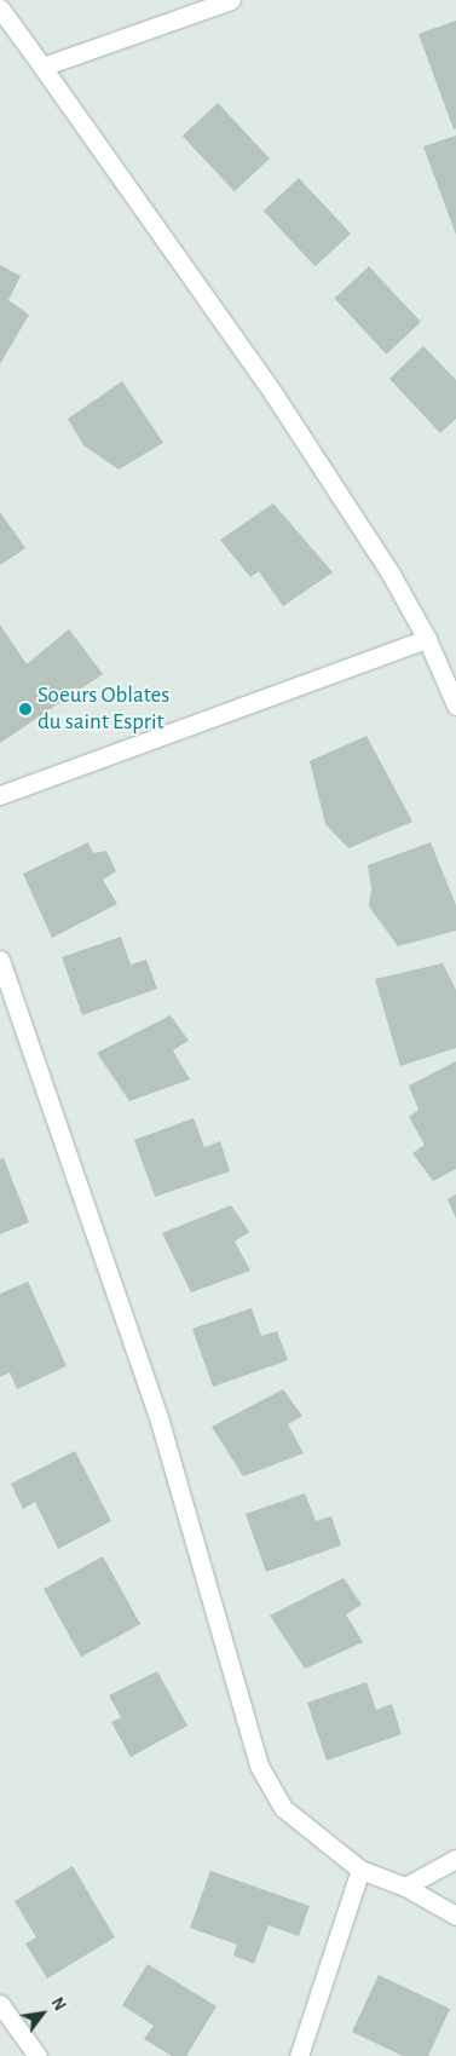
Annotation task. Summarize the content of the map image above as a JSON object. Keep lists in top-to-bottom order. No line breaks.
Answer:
{"places":["Soeurs Oblates du saint Esprit"],"north":"top right"}
